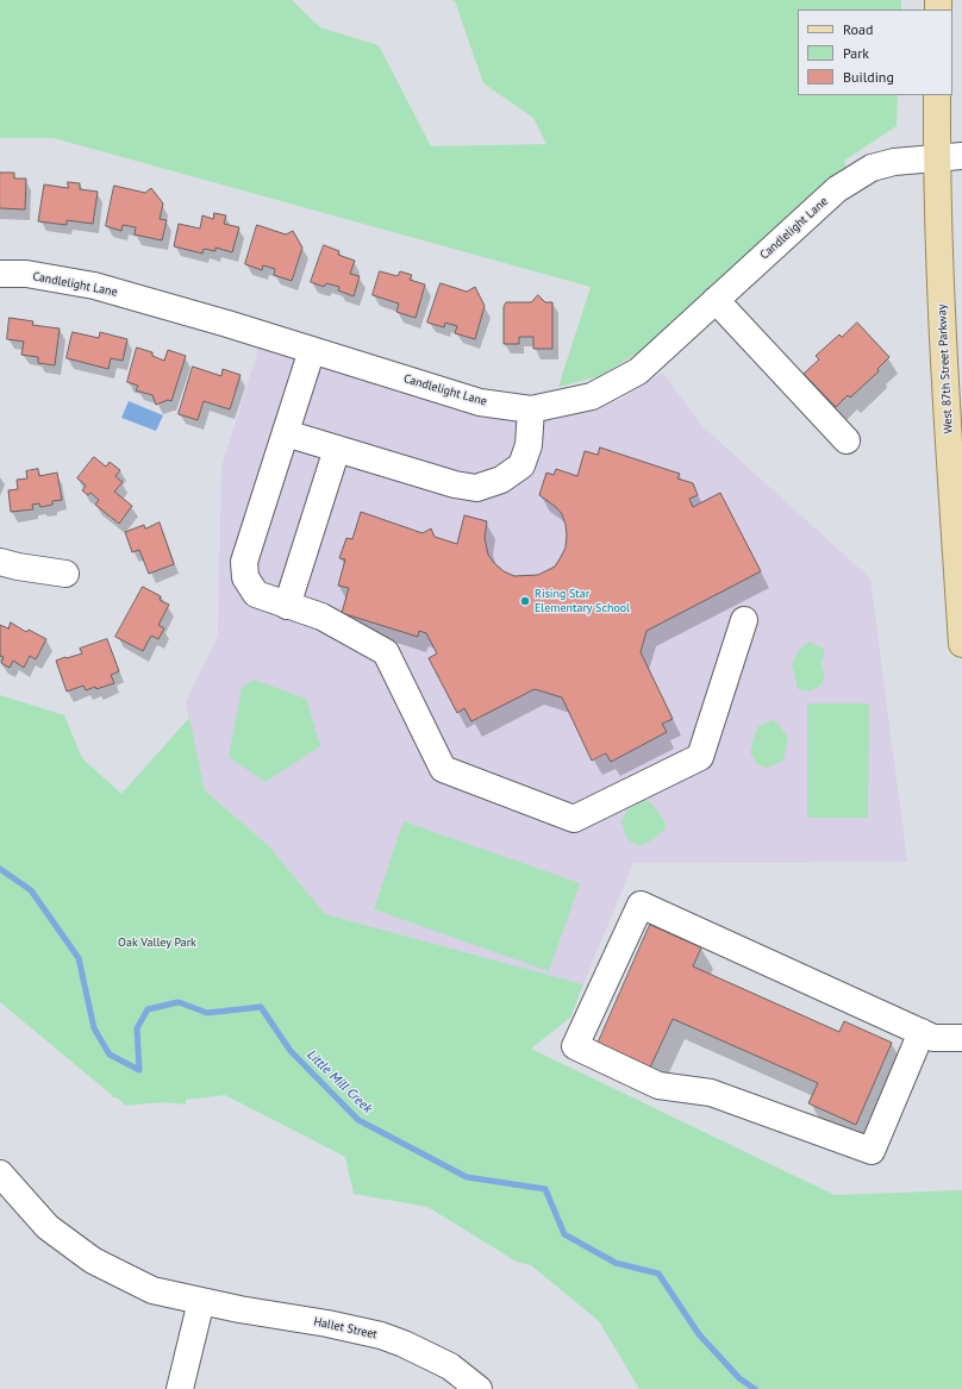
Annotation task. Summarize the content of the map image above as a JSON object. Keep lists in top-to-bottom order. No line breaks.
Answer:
{"streets":{"main road":["West 87th Street Parkway"],"street":["Candlelight Lane","Hallet Street"]},"crossings":[["Candlelight Lane","West 87th Street Parkway"]],"water":["Little Mill Creek"],"parks":["Oak Valley Park"],"places":["Rising Star Elementary School"],"legend":["Road","Park","Building"]}
